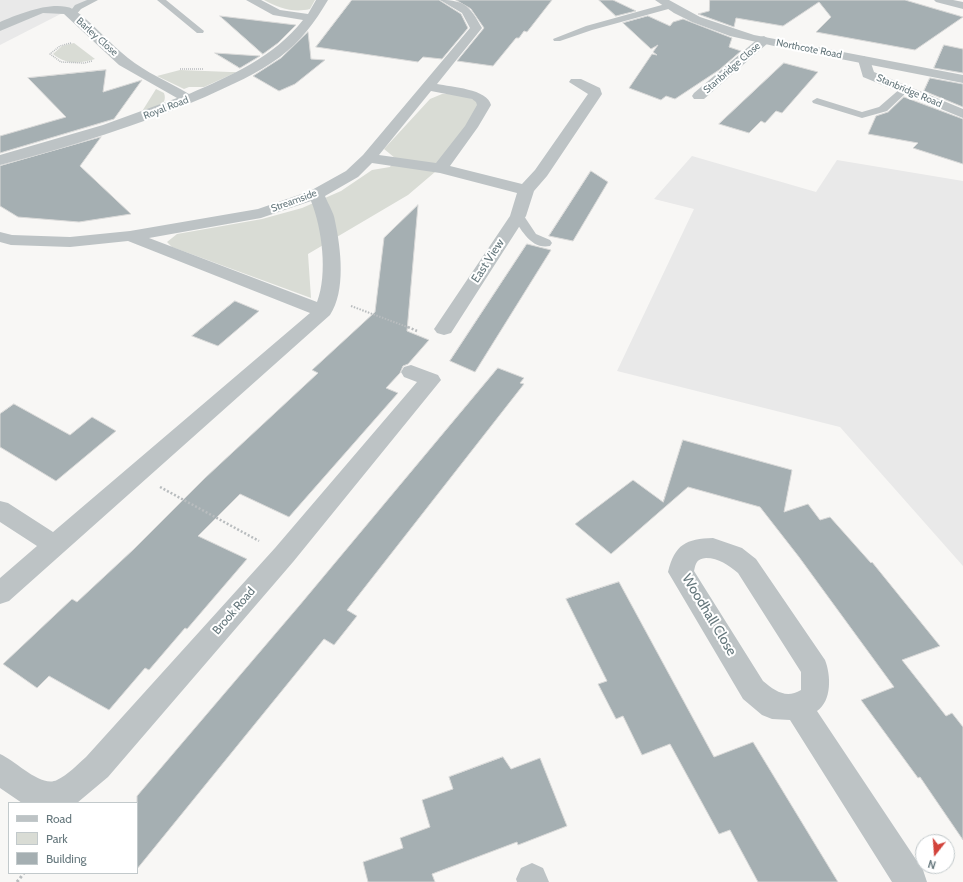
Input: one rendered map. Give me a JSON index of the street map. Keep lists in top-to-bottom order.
{
  "streets": {
    "street": [
      "Barley Close",
      "Northcote Road",
      "Stanbridge Close",
      "Stanbridge Road",
      "Royal Road",
      "Streamside",
      "East View",
      "Brook Road",
      "Woodhall Close"
    ]
  },
  "crossings": [
    ["Barley Close", "Royal Road"],
    ["Northcote Road", "Stanbridge Close"],
    ["Northcote Road", "Stanbridge Road"]
  ],
  "legend": ["Road", "Park", "Building"],
  "north": "bottom"
}
